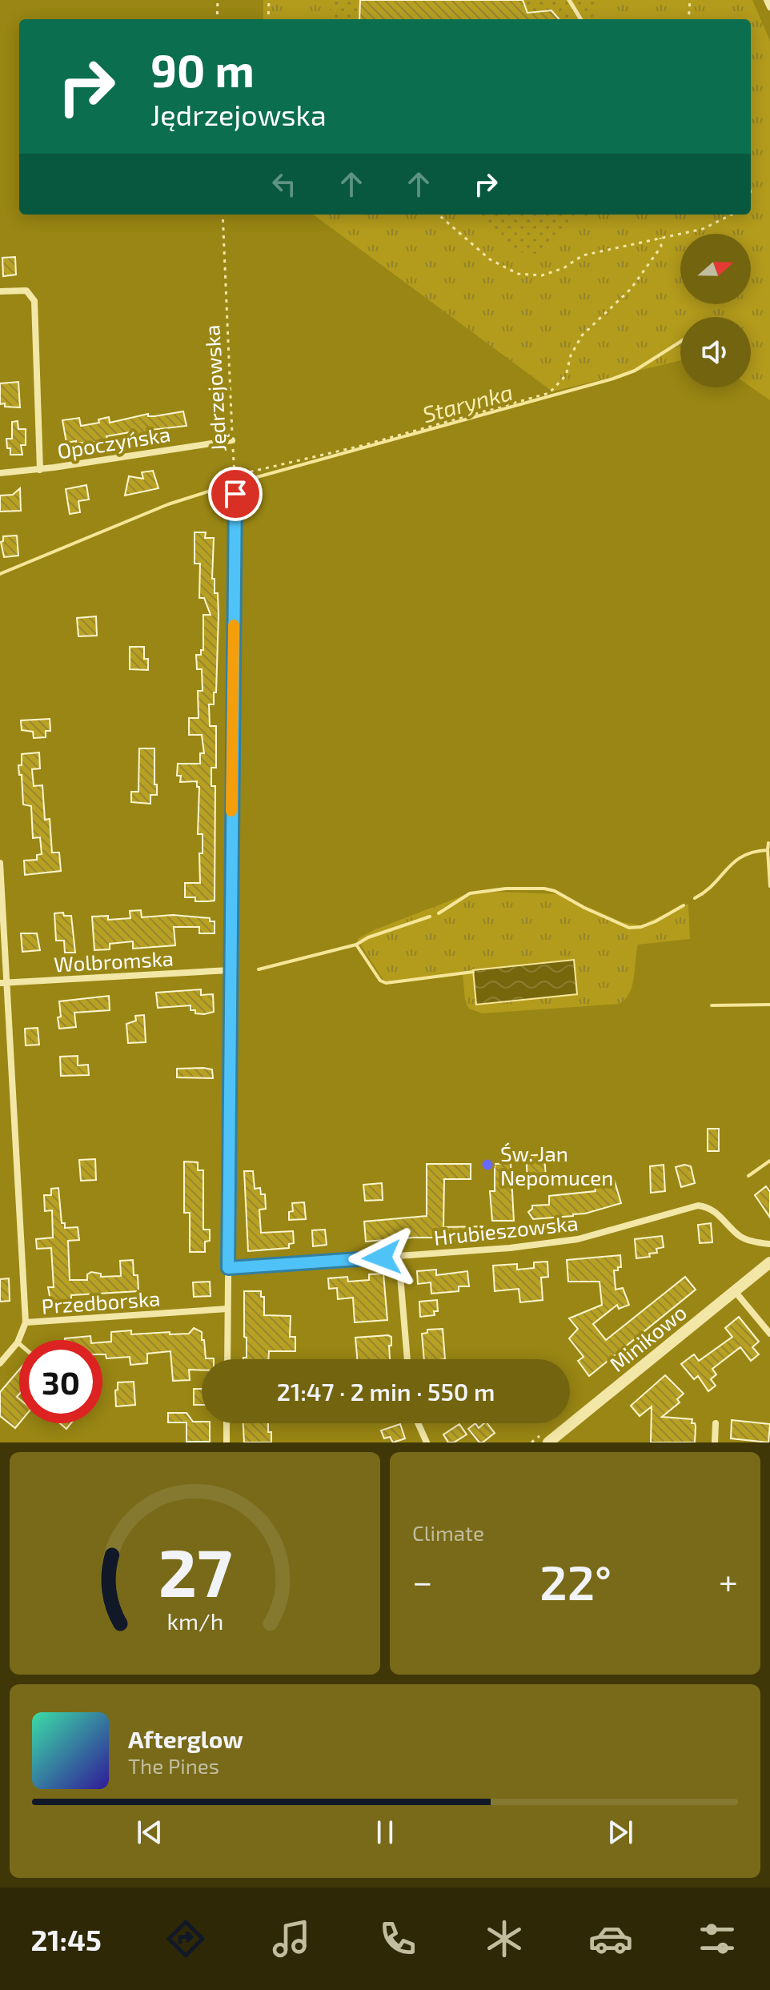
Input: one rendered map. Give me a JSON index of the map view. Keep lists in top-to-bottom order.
{
  "streets": {
    "street": [
      "Opoczyńska",
      "Wolbromska",
      "Hrubieszowska",
      "Przedborska",
      "Minikowo"
    ],
    "path": ["Jędrzejowska"]
  },
  "crossings": [
    ["Jędrzejowska", "Opoczyńska"]
  ],
  "water": ["Starynka"],
  "places": ["Św. Jan Nepomucen"],
  "north": "right",
  "page": {
    "turn": ["90 m", "Jędrzejowska"],
    "limit": "30",
    "trip": "21:47 · 2 min · 550 m",
    "tile": "Climate",
    "heat": ["−", "22°", "+"],
    "song": ["Afterglow", "The Pines"],
    "tabs": "21:45",
    "gauge": ["27", "km/h"]
  }
}
